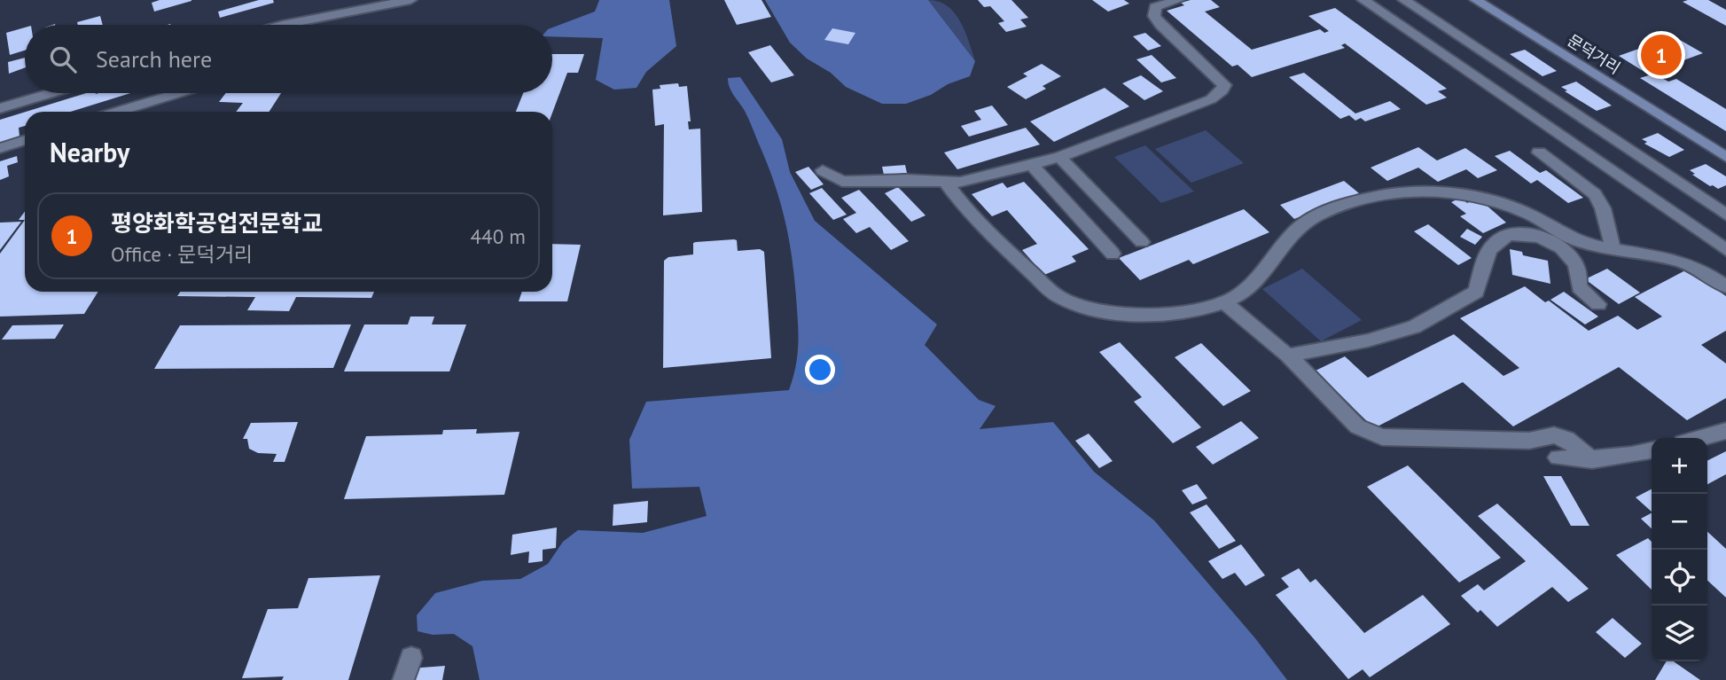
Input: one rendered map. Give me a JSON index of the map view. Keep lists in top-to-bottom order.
{
  "streets": {
    "main road": ["문덕거리"]
  },
  "page": {
    "search": "Search here",
    "pins": "1",
    "heading": "Nearby",
    "list": [
      {
        "mark": "1",
        "name": "평양화학공업전문학교",
        "note": "Office · 문덕거리",
        "value": "440 m"
      }
    ],
    "map_buttons": ["+", "−"]
  }
}
